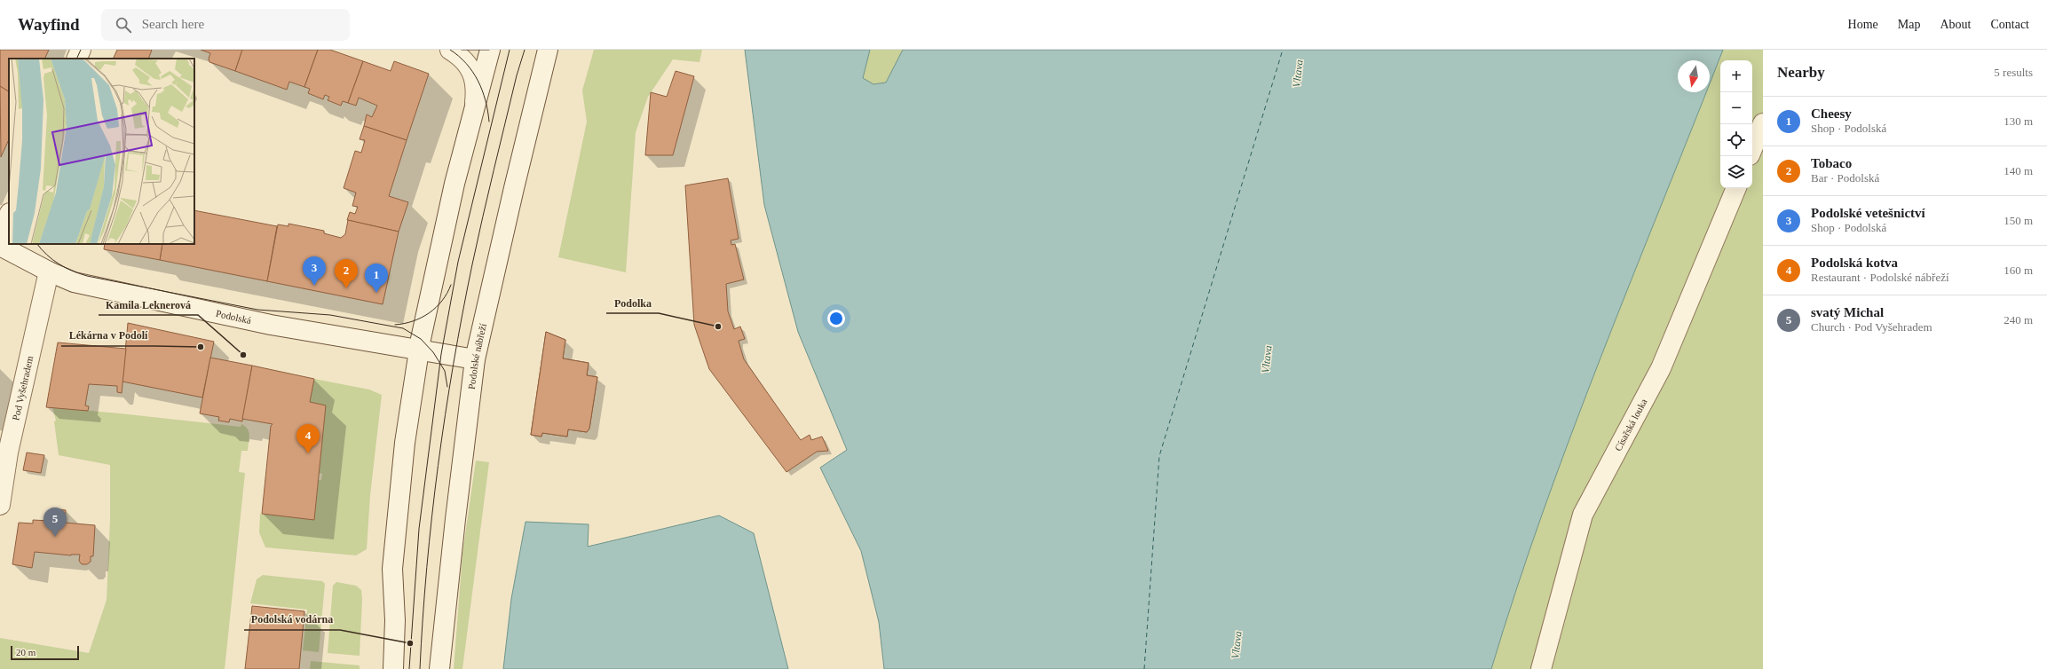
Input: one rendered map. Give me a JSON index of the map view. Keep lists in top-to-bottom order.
{
  "streets": {
    "street": [
      "Podolská",
      "Podolské nábřeží",
      "Pod Vyšehradem",
      "Císařská louka"
    ]
  },
  "crossings": [
    ["Podolská", "Podolské nábřeží"],
    ["Podolská", "Pod Vyšehradem"]
  ],
  "water": ["Vltava"],
  "places": [
    "Podolka",
    "Lékárna v Podolí",
    "Kamila Leknerová",
    "Podolská vodárna"
  ],
  "scale_bar": "20 m",
  "north": "bottom",
  "page": {
    "header": "Wayfind",
    "search": "Search here",
    "nav": [
      "Home",
      "Map",
      "About",
      "Contact"
    ],
    "heading": ["Nearby", "5 results"],
    "map_buttons": ["+", "−"],
    "list": [
      {
        "mark": "1",
        "name": "Cheesy",
        "note": "Shop · Podolská",
        "value": "130 m"
      },
      {
        "mark": "2",
        "name": "Tobaco",
        "note": "Bar · Podolská",
        "value": "140 m"
      },
      {
        "mark": "3",
        "name": "Podolské vetešnictví",
        "note": "Shop · Podolská",
        "value": "150 m"
      },
      {
        "mark": "4",
        "name": "Podolská kotva",
        "note": "Restaurant · Podolské nábřeží",
        "value": "160 m"
      },
      {
        "mark": "5",
        "name": "svatý Michal",
        "note": "Church · Pod Vyšehradem",
        "value": "240 m"
      }
    ],
    "pins": [
      "3",
      "2",
      "1",
      "4",
      "5"
    ],
    "scale": "20 m"
  }
}
